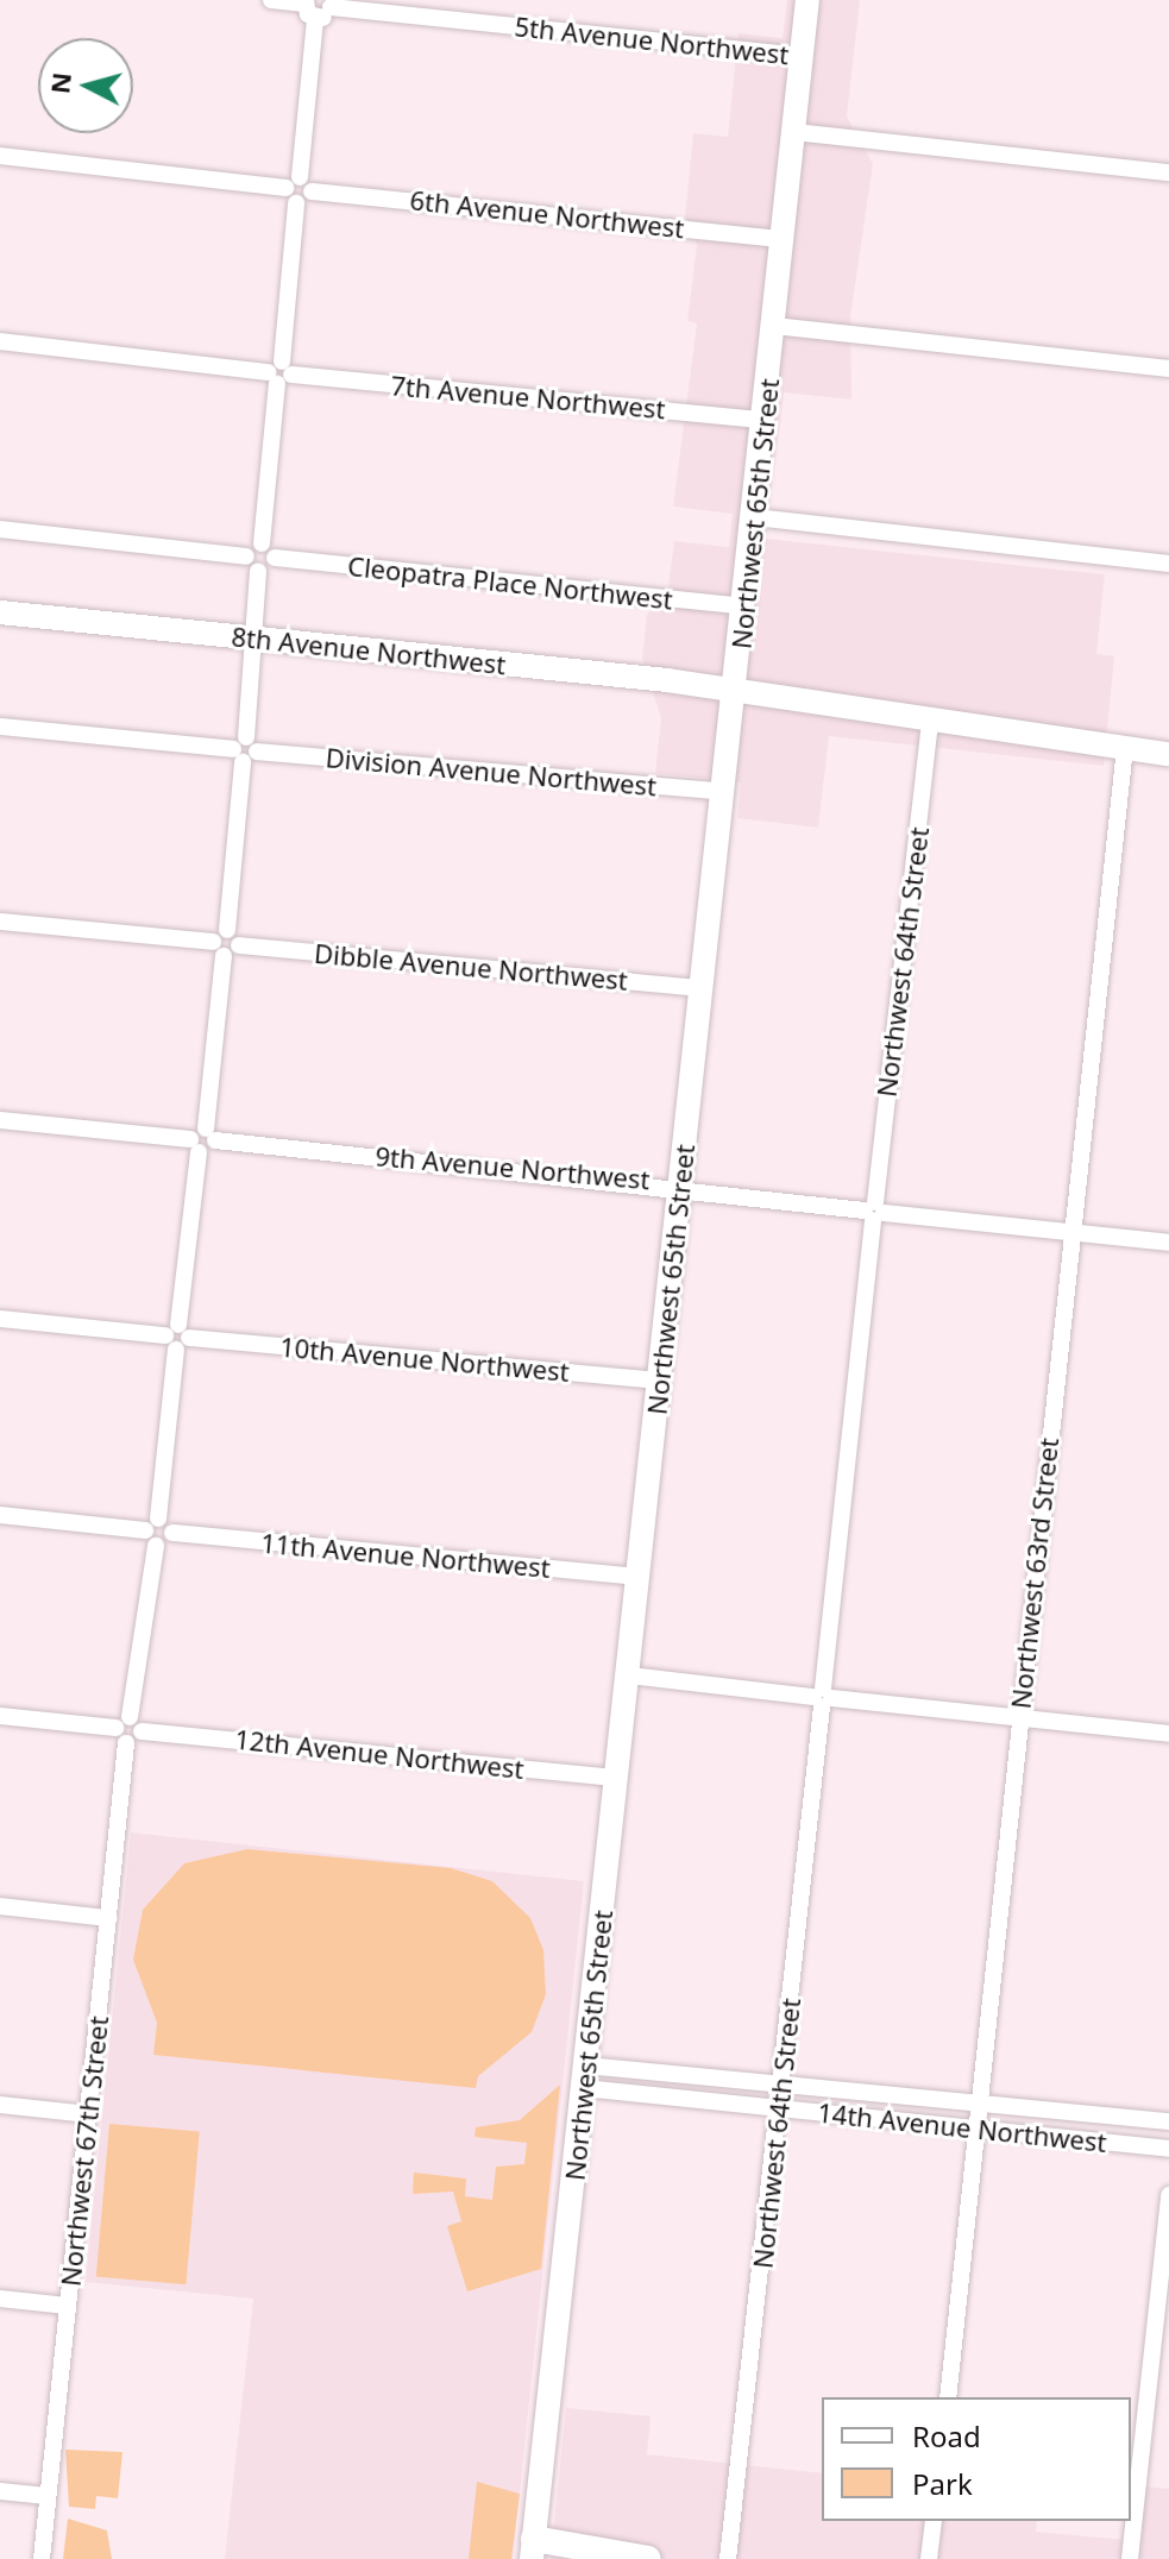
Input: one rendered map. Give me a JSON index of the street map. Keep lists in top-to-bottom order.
{
  "streets": {
    "street": [
      "5th Avenue Northwest",
      "6th Avenue Northwest",
      "7th Avenue Northwest",
      "Northwest 65th Street",
      "Cleopatra Place Northwest",
      "8th Avenue Northwest",
      "Division Avenue Northwest",
      "Northwest 64th Street",
      "Dibble Avenue Northwest",
      "9th Avenue Northwest",
      "10th Avenue Northwest",
      "11th Avenue Northwest",
      "Northwest 63rd Street",
      "12th Avenue Northwest",
      "14th Avenue Northwest",
      "Northwest 67th Street"
    ]
  },
  "crossings": [
    ["5th Avenue Northwest", "Northwest 65th Street"],
    ["6th Avenue Northwest", "Northwest 65th Street"],
    ["7th Avenue Northwest", "Northwest 65th Street"],
    ["Northwest 65th Street", "Cleopatra Place Northwest"],
    ["Northwest 65th Street", "8th Avenue Northwest"],
    ["Northwest 65th Street", "Division Avenue Northwest"],
    ["Northwest 65th Street", "Dibble Avenue Northwest"],
    ["Northwest 65th Street", "9th Avenue Northwest"],
    ["Northwest 65th Street", "10th Avenue Northwest"],
    ["Northwest 65th Street", "11th Avenue Northwest"],
    ["Northwest 65th Street", "12th Avenue Northwest"],
    ["Northwest 65th Street", "14th Avenue Northwest"],
    ["8th Avenue Northwest", "Northwest 64th Street"],
    ["8th Avenue Northwest", "Northwest 63rd Street"],
    ["Northwest 64th Street", "9th Avenue Northwest"],
    ["Northwest 64th Street", "14th Avenue Northwest"],
    ["9th Avenue Northwest", "Northwest 63rd Street"],
    ["Northwest 63rd Street", "14th Avenue Northwest"]
  ],
  "legend": ["Road", "Park"],
  "north": "left"
}
